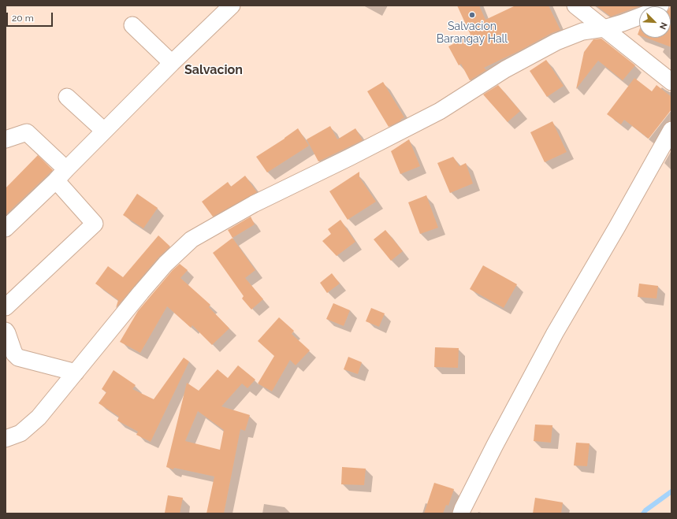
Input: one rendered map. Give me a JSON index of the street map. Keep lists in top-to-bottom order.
{
  "districts": ["Salvacion"],
  "places": ["Salvacion Barangay Hall"],
  "scale_bar": "20 m",
  "north": "bottom right"
}
